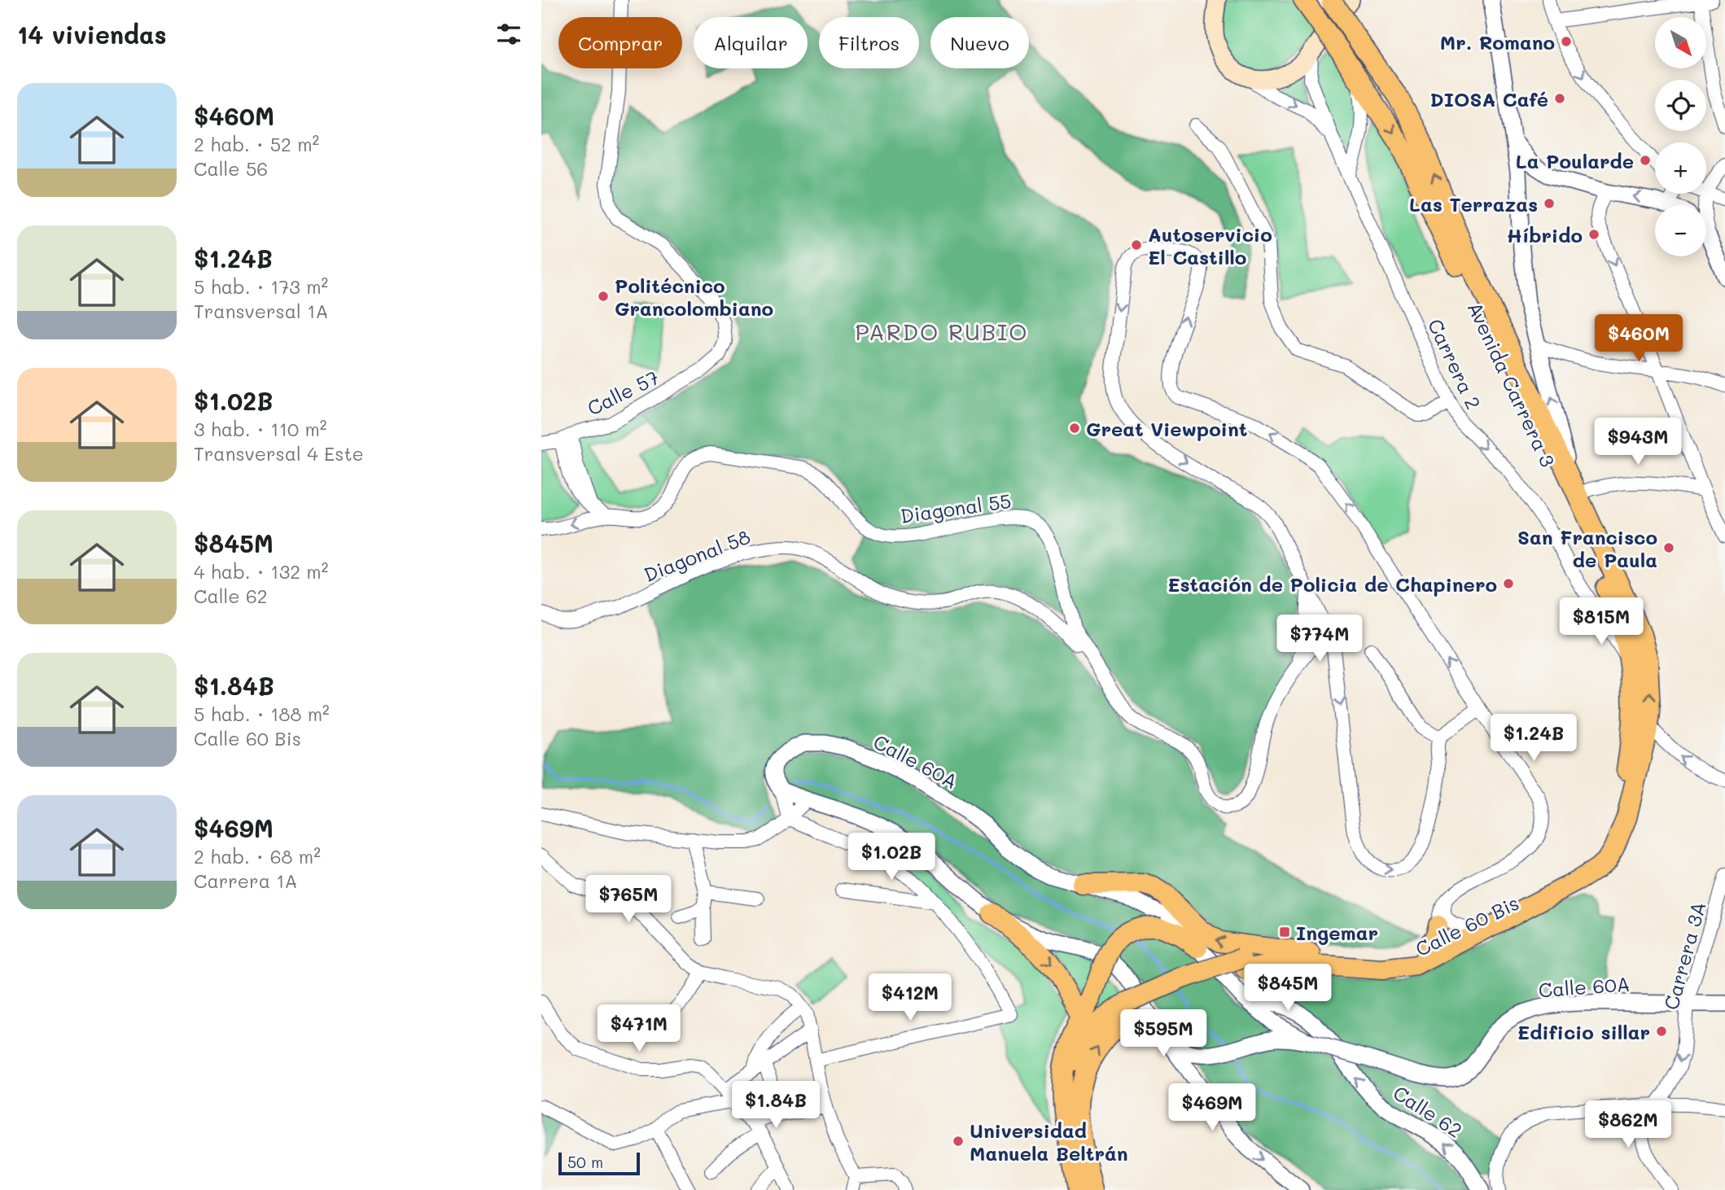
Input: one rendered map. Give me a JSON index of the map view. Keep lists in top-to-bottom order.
{
  "streets": {
    "main road": ["Avenida Carrera 3", "Calle 60 Bis"],
    "street": [
      "Carrera 2",
      "Calle 57",
      "Diagonal 55",
      "Diagonal 58",
      "Calle 60A",
      "Carrera 3A",
      "Calle 62"
    ]
  },
  "crossings": [
    ["Carrera 2", "Avenida Carrera 3"],
    ["Avenida Carrera 3", "Calle 60 Bis"],
    ["Diagonal 55", "Diagonal 58"],
    ["Calle 60A", "Carrera 3A"],
    ["Calle 60A", "Calle 62"]
  ],
  "districts": ["PARDO RUBIO"],
  "places": {
    "other": [
      "Mr. Romano",
      "DIOSA Café",
      "La Poularde",
      "Las Terrazas",
      "Híbrido",
      "Autoservicio El Castillo",
      "Politécnico Grancolombiano",
      "Great Viewpoint",
      "San Francisco de Paula",
      "Estación de Policia de Chapinero",
      "Edificio sillar",
      "Universidad Manuela Beltrán"
    ],
    "transit": ["Ingemar"]
  },
  "scale_bar": "50 m",
  "north": "bottom right",
  "page": {
    "heading": "14 viviendas",
    "map_buttons": ["+", "−"],
    "chip": [
      "Comprar",
      "Alquilar",
      "Filtros",
      "Nuevo"
    ],
    "list": [
      {
        "name": "$460M",
        "note": "2 hab. · 52 m² · Calle 56"
      },
      {
        "name": "$1.24B",
        "note": "5 hab. · 173 m² · Transversal 1A"
      },
      {
        "name": "$1.02B",
        "note": "3 hab. · 110 m² · Transversal 4 Este"
      },
      {
        "name": "$845M",
        "note": "4 hab. · 132 m² · Calle 62"
      },
      {
        "name": "$1.84B",
        "note": "5 hab. · 188 m² · Calle 60 Bis"
      },
      {
        "name": "$469M",
        "note": "2 hab. · 68 m² · Carrera 1A"
      }
    ],
    "price": [
      "$460M",
      "$943M",
      "$815M",
      "$774M",
      "$1.24B",
      "$1.02B",
      "$765M",
      "$845M",
      "$412M",
      "$471M",
      "$595M",
      "$1.84B",
      "$469M",
      "$862M"
    ],
    "scale": "50 m"
  }
}
